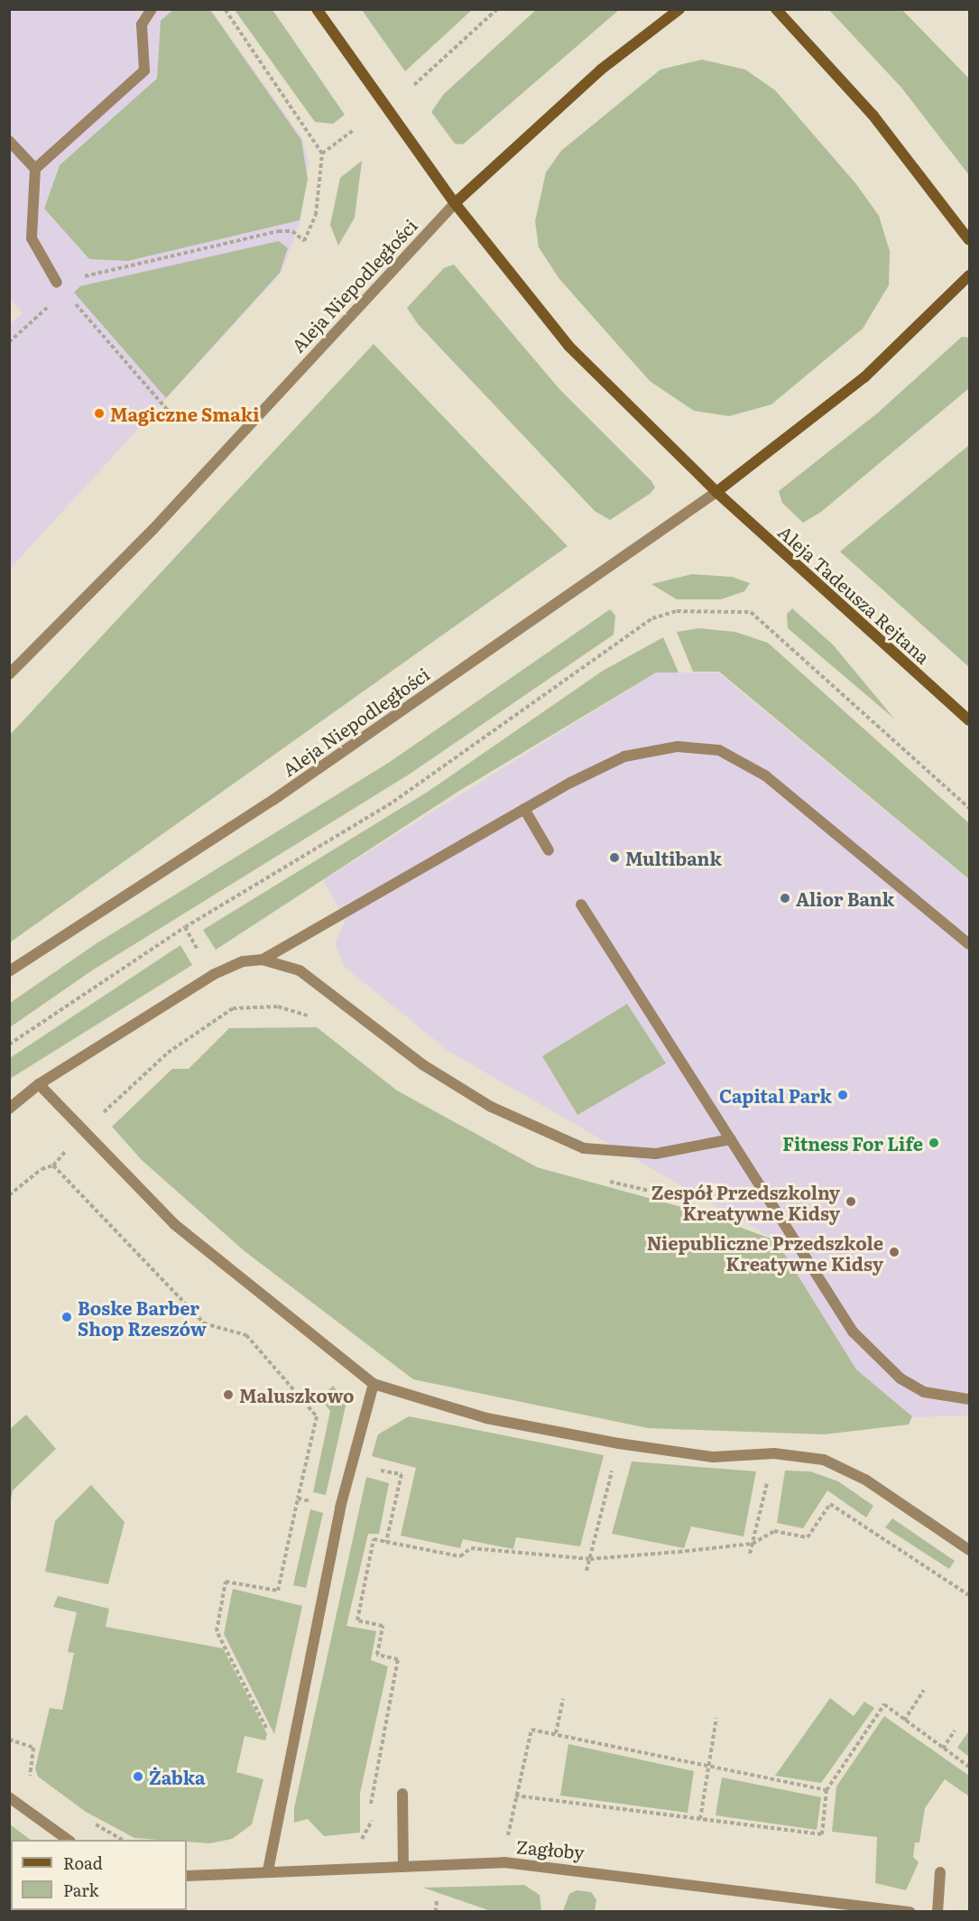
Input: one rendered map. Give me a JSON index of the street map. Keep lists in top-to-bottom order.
{
  "streets": {
    "main road": ["Aleja Tadeusza Rejtana"],
    "street": ["Aleja Niepodległości", "Zagłoby"]
  },
  "crossings": [
    ["Aleja Niepodległości", "Aleja Tadeusza Rejtana"]
  ],
  "places": [
    "Magiczne Smaki",
    "Multibank",
    "Alior Bank",
    "Capital Park",
    "Fitness For Life",
    "Zespół Przedszkolny Kreatywne Kidsy",
    "Niepubliczne Przedszkole Kreatywne Kidsy",
    "Boske Barber Shop Rzeszów",
    "Maluszkowo",
    "Żabka"
  ],
  "legend": ["Road", "Park"]
}
